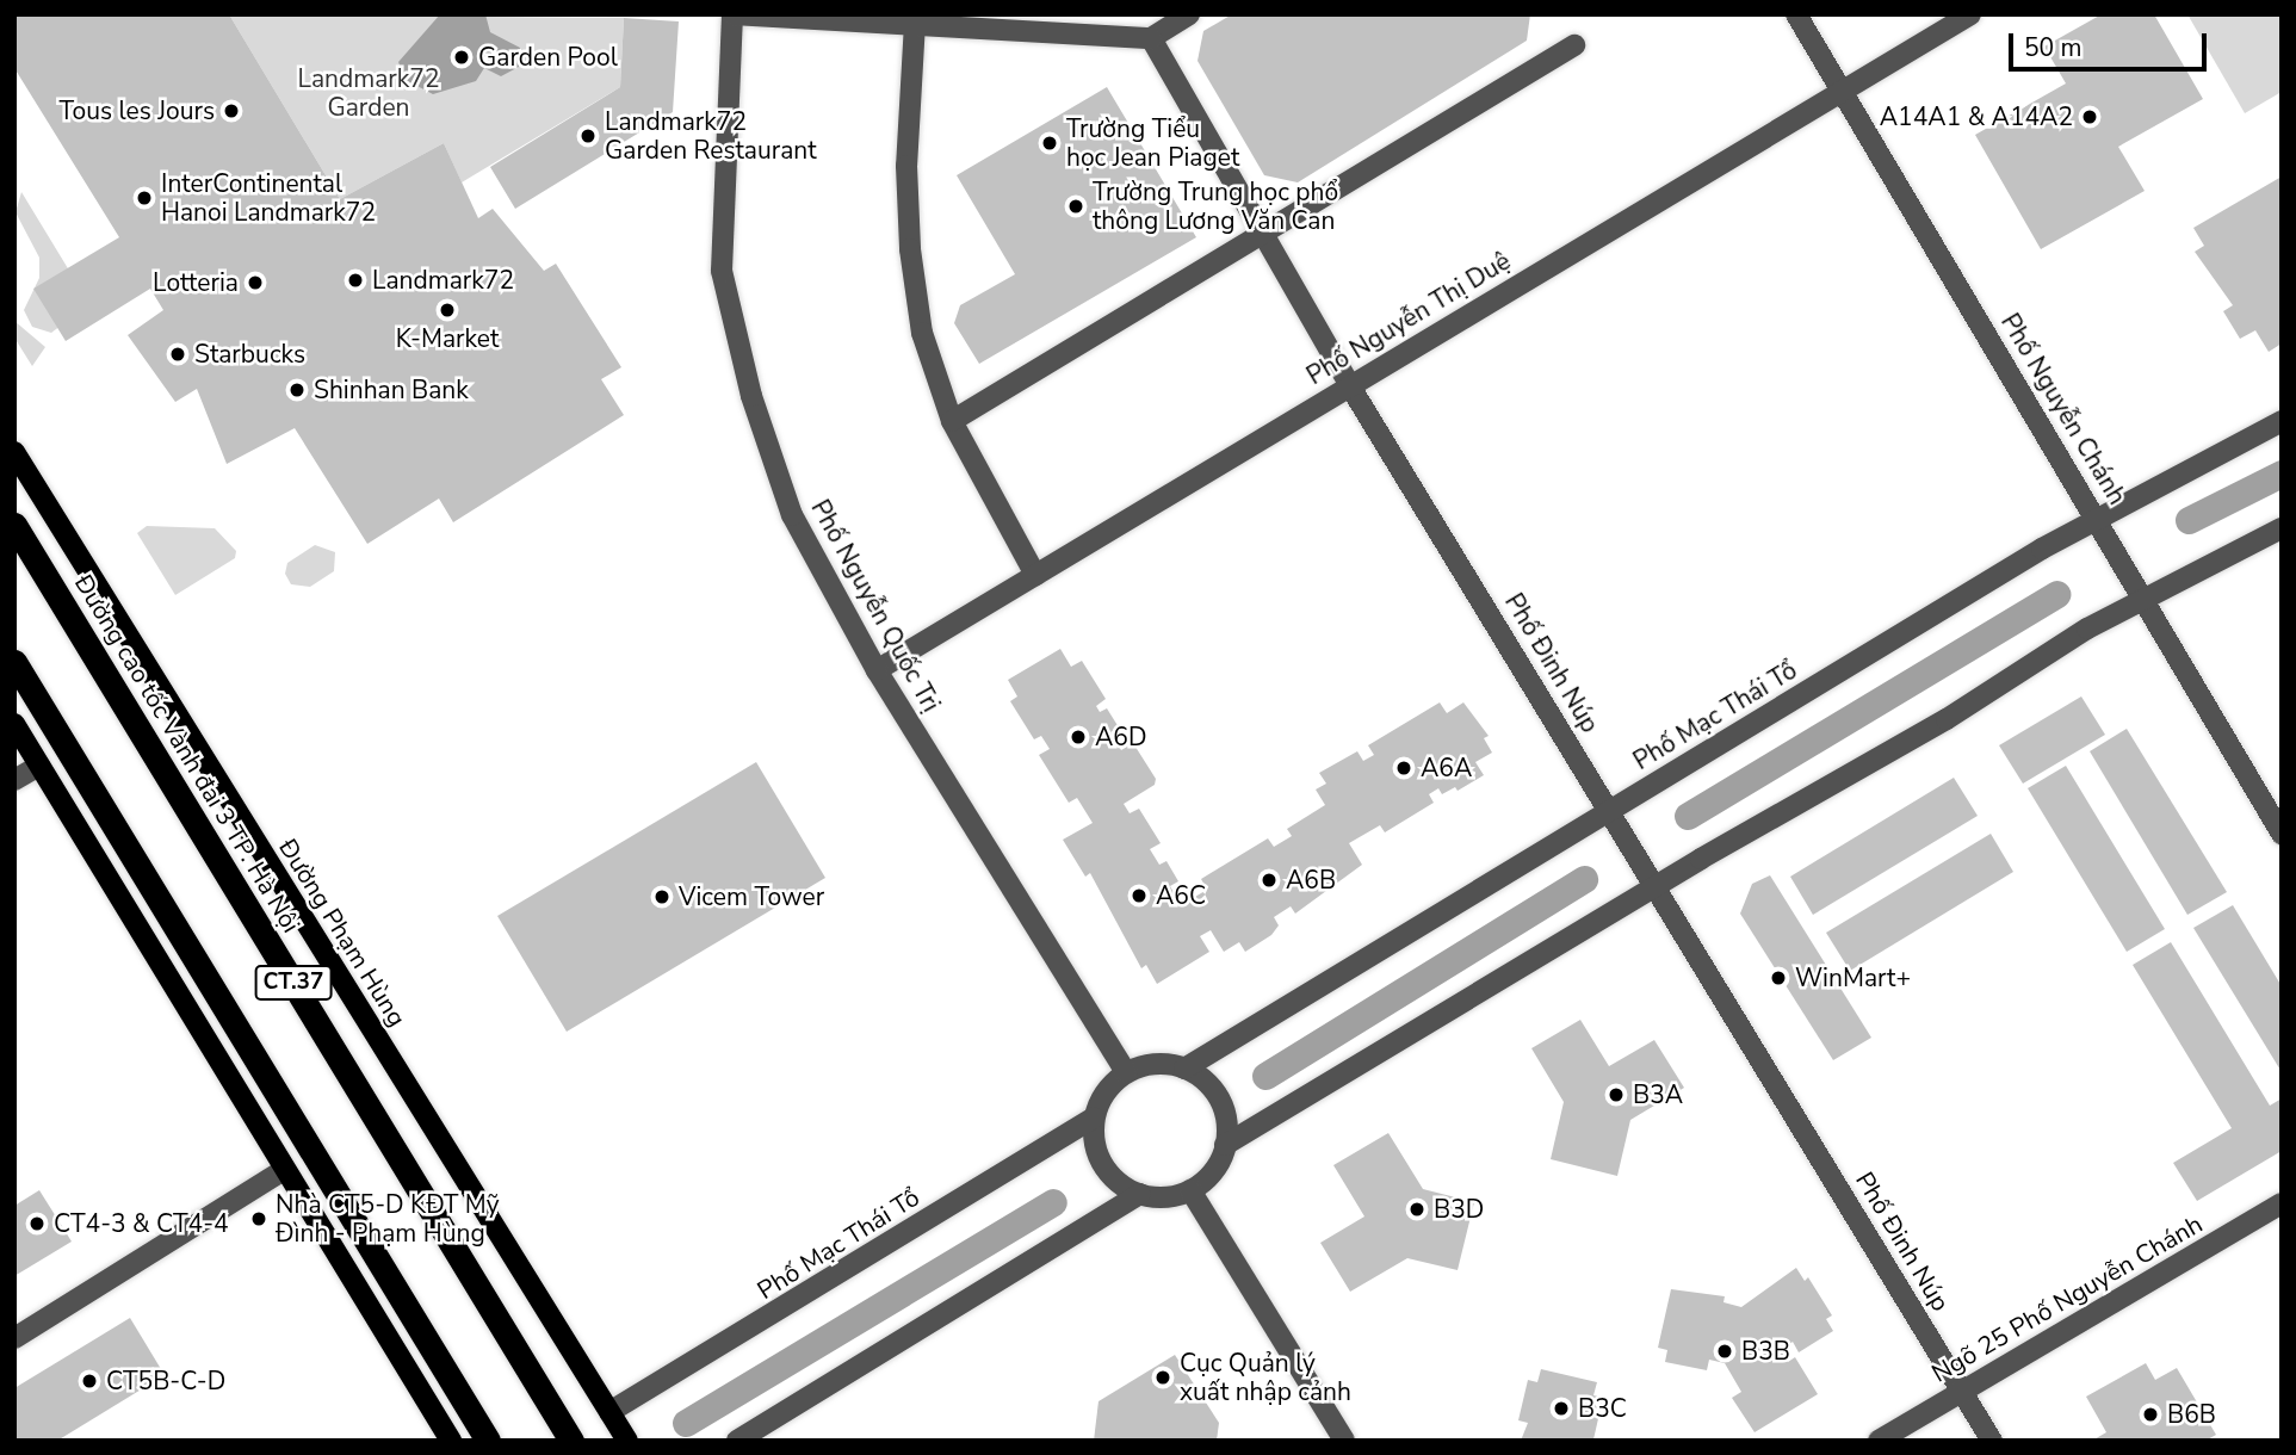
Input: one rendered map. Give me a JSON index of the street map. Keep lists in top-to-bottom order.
{
  "streets": {
    "highway": ["Đường cao tốc Vành đai 3 TP. Hà Nội", "CT.37"],
    "main road": ["Đường Phạm Hùng"],
    "street": [
      "Phố Nguyễn Thị Duệ",
      "Phố Nguyễn Chánh",
      "Phố Nguyễn Quốc Trị",
      "Phố Đinh Núp",
      "Phố Mạc Thái Tổ",
      "Ngõ 25 Phố Nguyễn Chánh"
    ]
  },
  "crossings": [
    ["Phố Nguyễn Thị Duệ", "Phố Nguyễn Chánh"],
    ["Phố Nguyễn Thị Duệ", "Phố Nguyễn Quốc Trị"],
    ["Phố Nguyễn Thị Duệ", "Phố Đinh Núp"],
    ["Phố Nguyễn Chánh", "Phố Mạc Thái Tổ"],
    ["Phố Nguyễn Quốc Trị", "Phố Mạc Thái Tổ"],
    ["Phố Đinh Núp", "Phố Mạc Thái Tổ"],
    ["Phố Đinh Núp", "Ngõ 25 Phố Nguyễn Chánh"],
    ["Phố Mạc Thái Tổ", "Đường Phạm Hùng"]
  ],
  "parks": ["Landmark72 Garden"],
  "places": [
    "Garden Pool",
    "Tous les Jours",
    "A14A1 & A14A2",
    "Landmark72 Garden Restaurant",
    "Trường Tiểu học Jean Piaget",
    "InterContinental Hanoi Landmark72",
    "Trường Trung học phổ thông Lương Văn Can",
    "Landmark72",
    "Lotteria",
    "K-Market",
    "Starbucks",
    "Shinhan Bank",
    "A6D",
    "A6A",
    "A6B",
    "A6C",
    "Vicem Tower",
    "WinMart+",
    "B3A",
    "B3D",
    "Nhà CT5-D KĐT Mỹ Đình - Phạm Hùng",
    "CT4-3 & CT4-4",
    "B3B",
    "Cục Quản lý xuất nhập cảnh",
    "CT5B-C-D",
    "B3C",
    "B6B"
  ],
  "scale_bar": "50 m"
}
